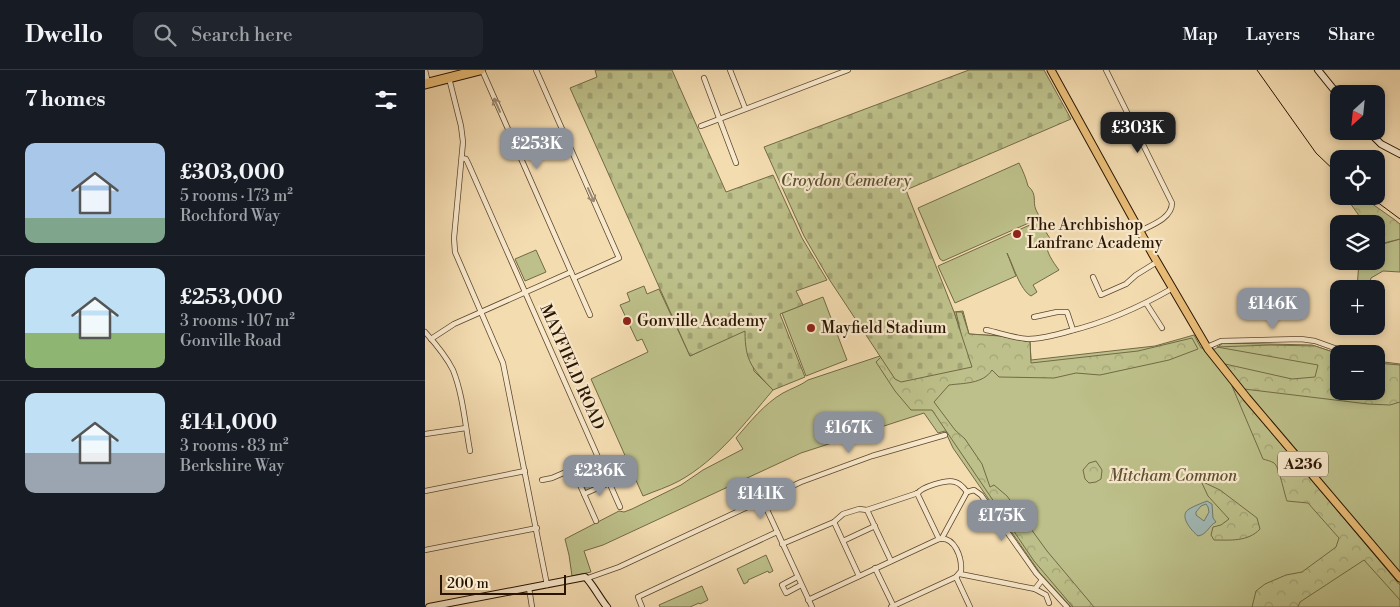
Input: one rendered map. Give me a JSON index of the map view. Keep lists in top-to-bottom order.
{
  "streets": {
    "main road": ["A236"],
    "street": ["MAYFIELD ROAD"]
  },
  "parks": ["Croydon Cemetery", "Mitcham Common"],
  "places": ["The Archbishop Lanfranc Academy", "Gonville Academy", "Mayfield Stadium"],
  "scale_bar": "200 m",
  "north": "bottom left",
  "page": {
    "header": "Dwello",
    "search": "Search here",
    "nav": ["Map", "Layers", "Share"],
    "heading": "7 homes",
    "map_buttons": ["+", "−"],
    "price": [
      "£303K",
      "£253K",
      "£146K",
      "£167K",
      "£236K",
      "£141K",
      "£175K"
    ],
    "list": [
      {
        "name": "£303,000",
        "note": "5 rooms · 173 m² · Rochford Way"
      },
      {
        "name": "£253,000",
        "note": "3 rooms · 107 m² · Gonville Road"
      },
      {
        "name": "£141,000",
        "note": "3 rooms · 83 m² · Berkshire Way"
      }
    ],
    "scale": "200 m"
  }
}
